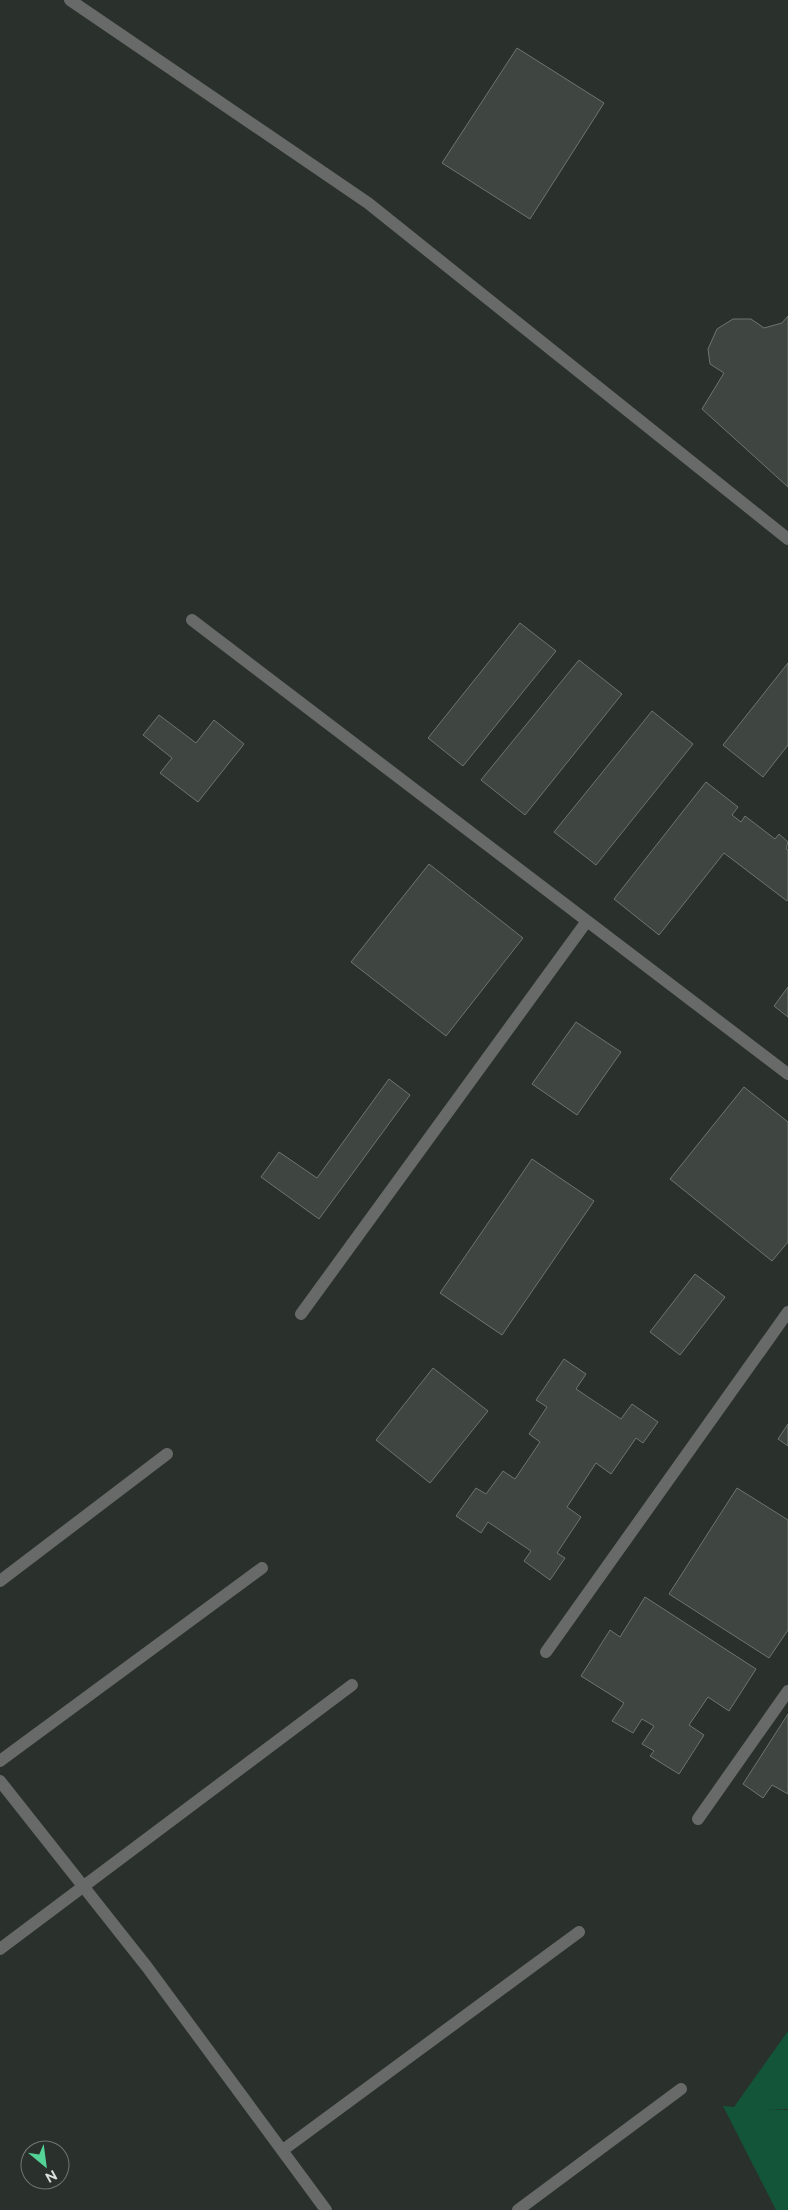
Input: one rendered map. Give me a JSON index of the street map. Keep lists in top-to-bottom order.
{
  "north": "bottom right"
}
